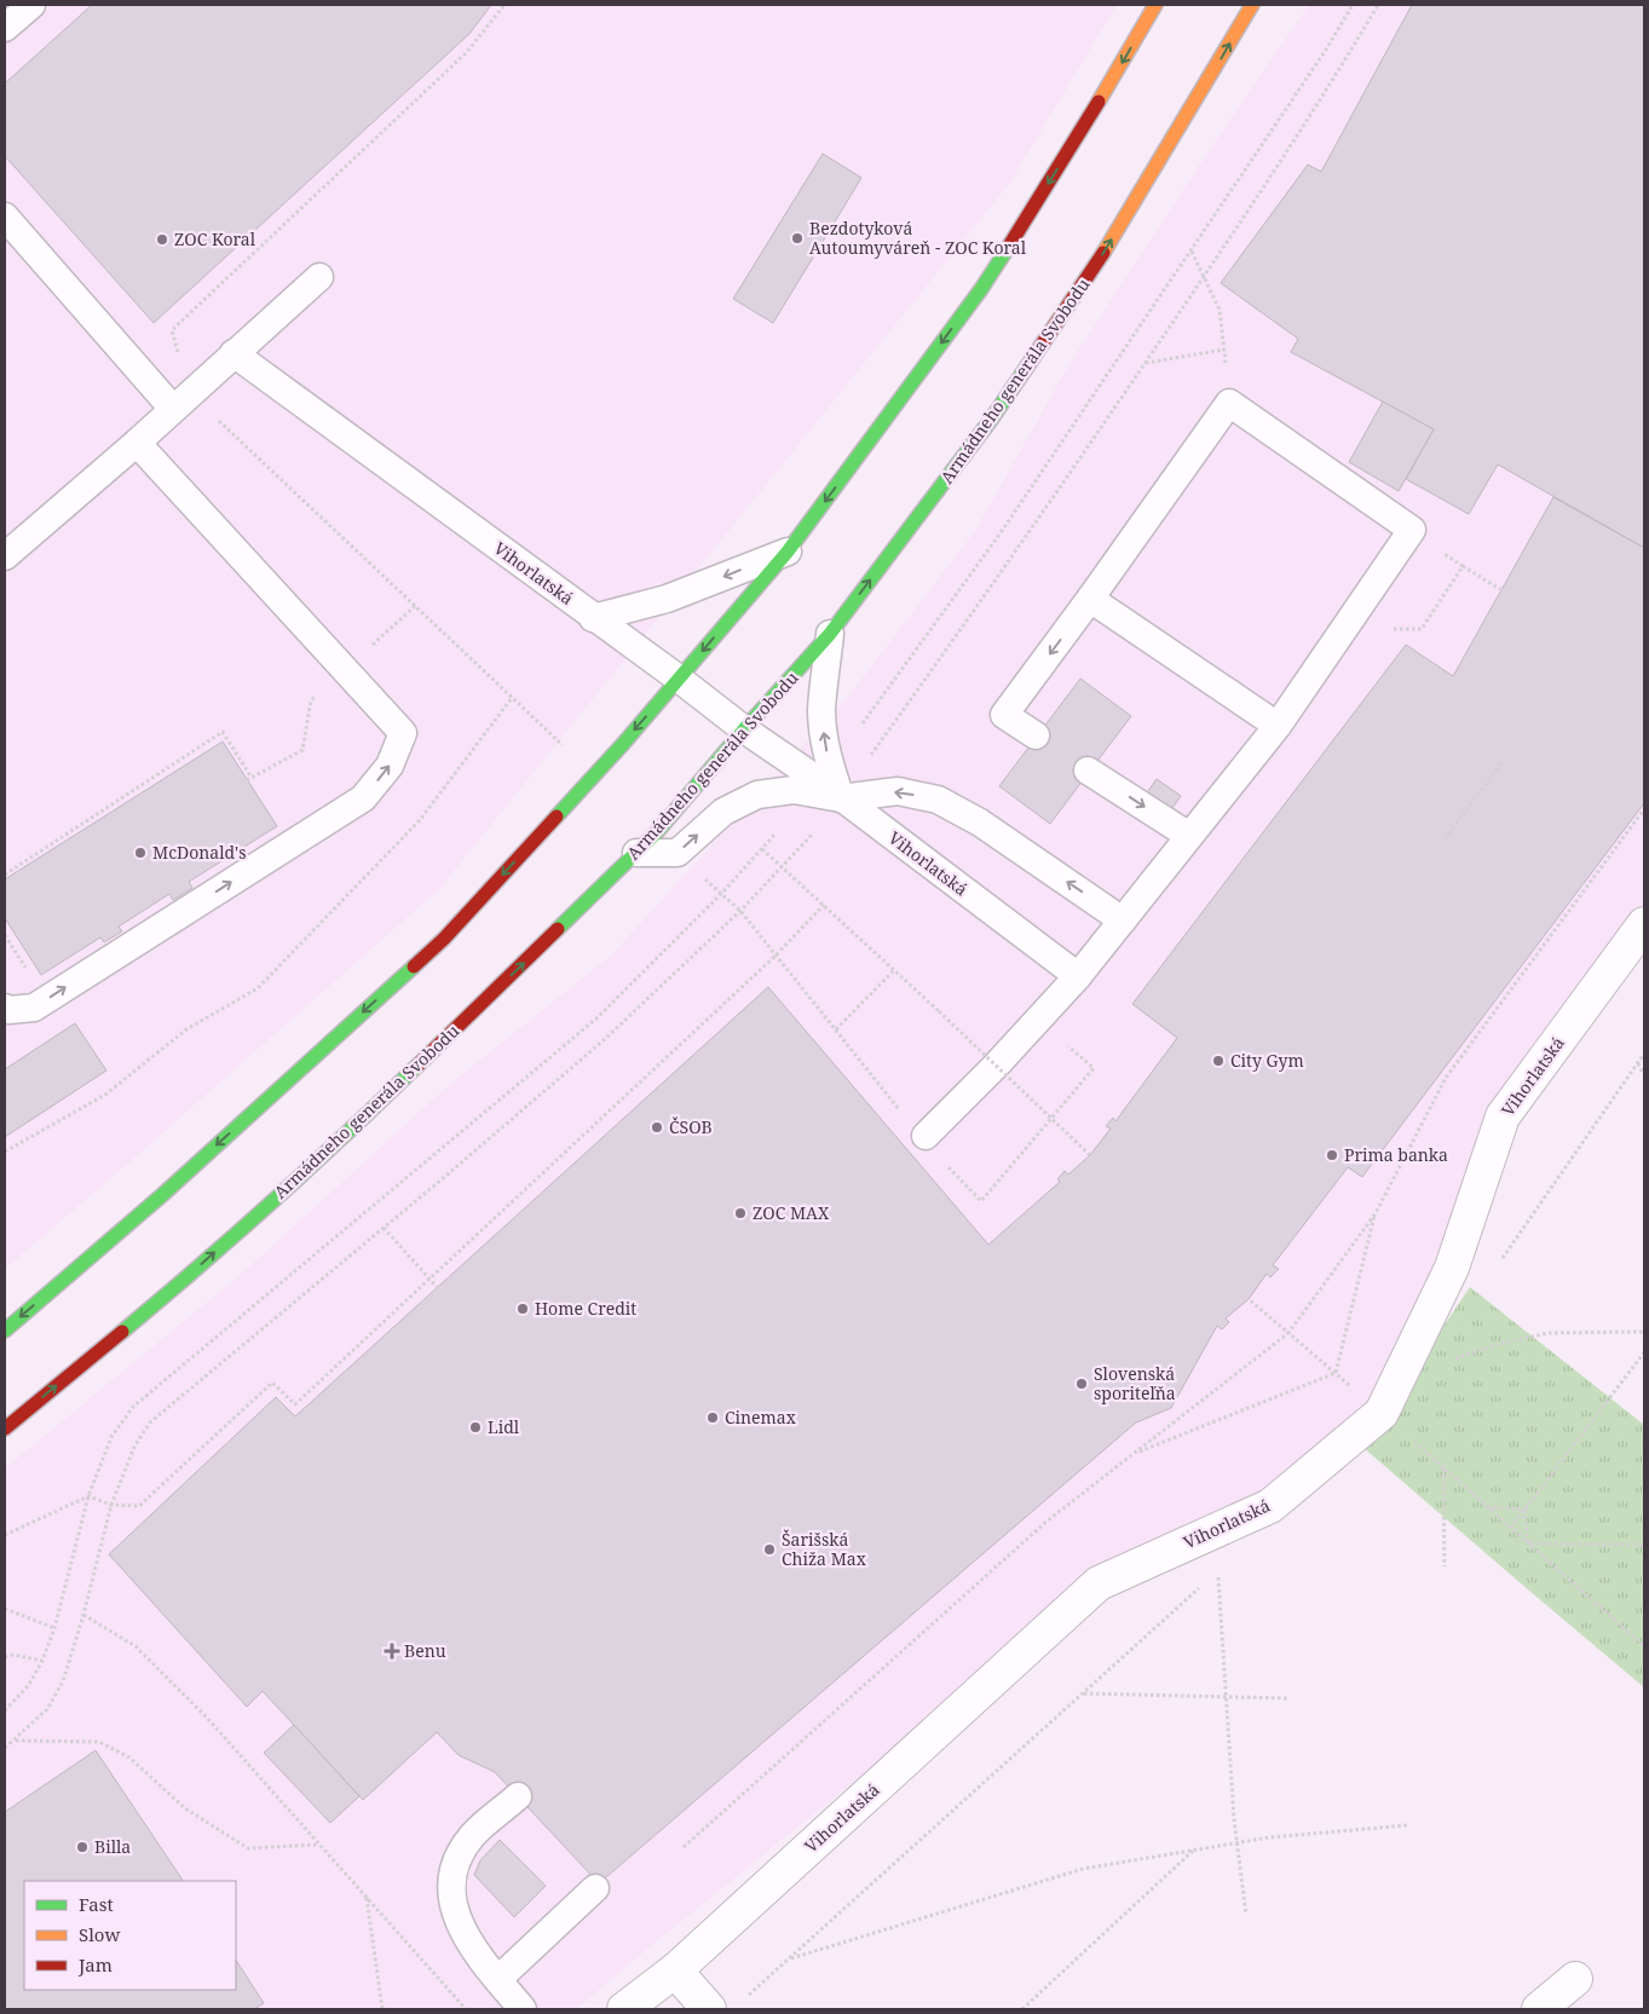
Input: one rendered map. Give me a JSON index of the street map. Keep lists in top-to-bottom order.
{
  "streets": {
    "main road": ["Armádneho generála Svobodu"],
    "street": ["Vihorlatská"]
  },
  "crossings": [
    ["Armádneho generála Svobodu", "Vihorlatská"]
  ],
  "places": {
    "other": [
      "Bezdotyková Autoumyváreň - ZOC Koral",
      "ZOC Koral",
      "McDonald's",
      "City Gym",
      "ČSOB",
      "Prima banka",
      "ZOC MAX",
      "Home Credit",
      "Slovenská sporiteľňa",
      "Cinemax",
      "Lidl",
      "Šarišská Chiža Max",
      "Billa"
    ],
    "health": ["Benu"]
  },
  "legend": ["Fast", "Slow", "Jam"]
}
